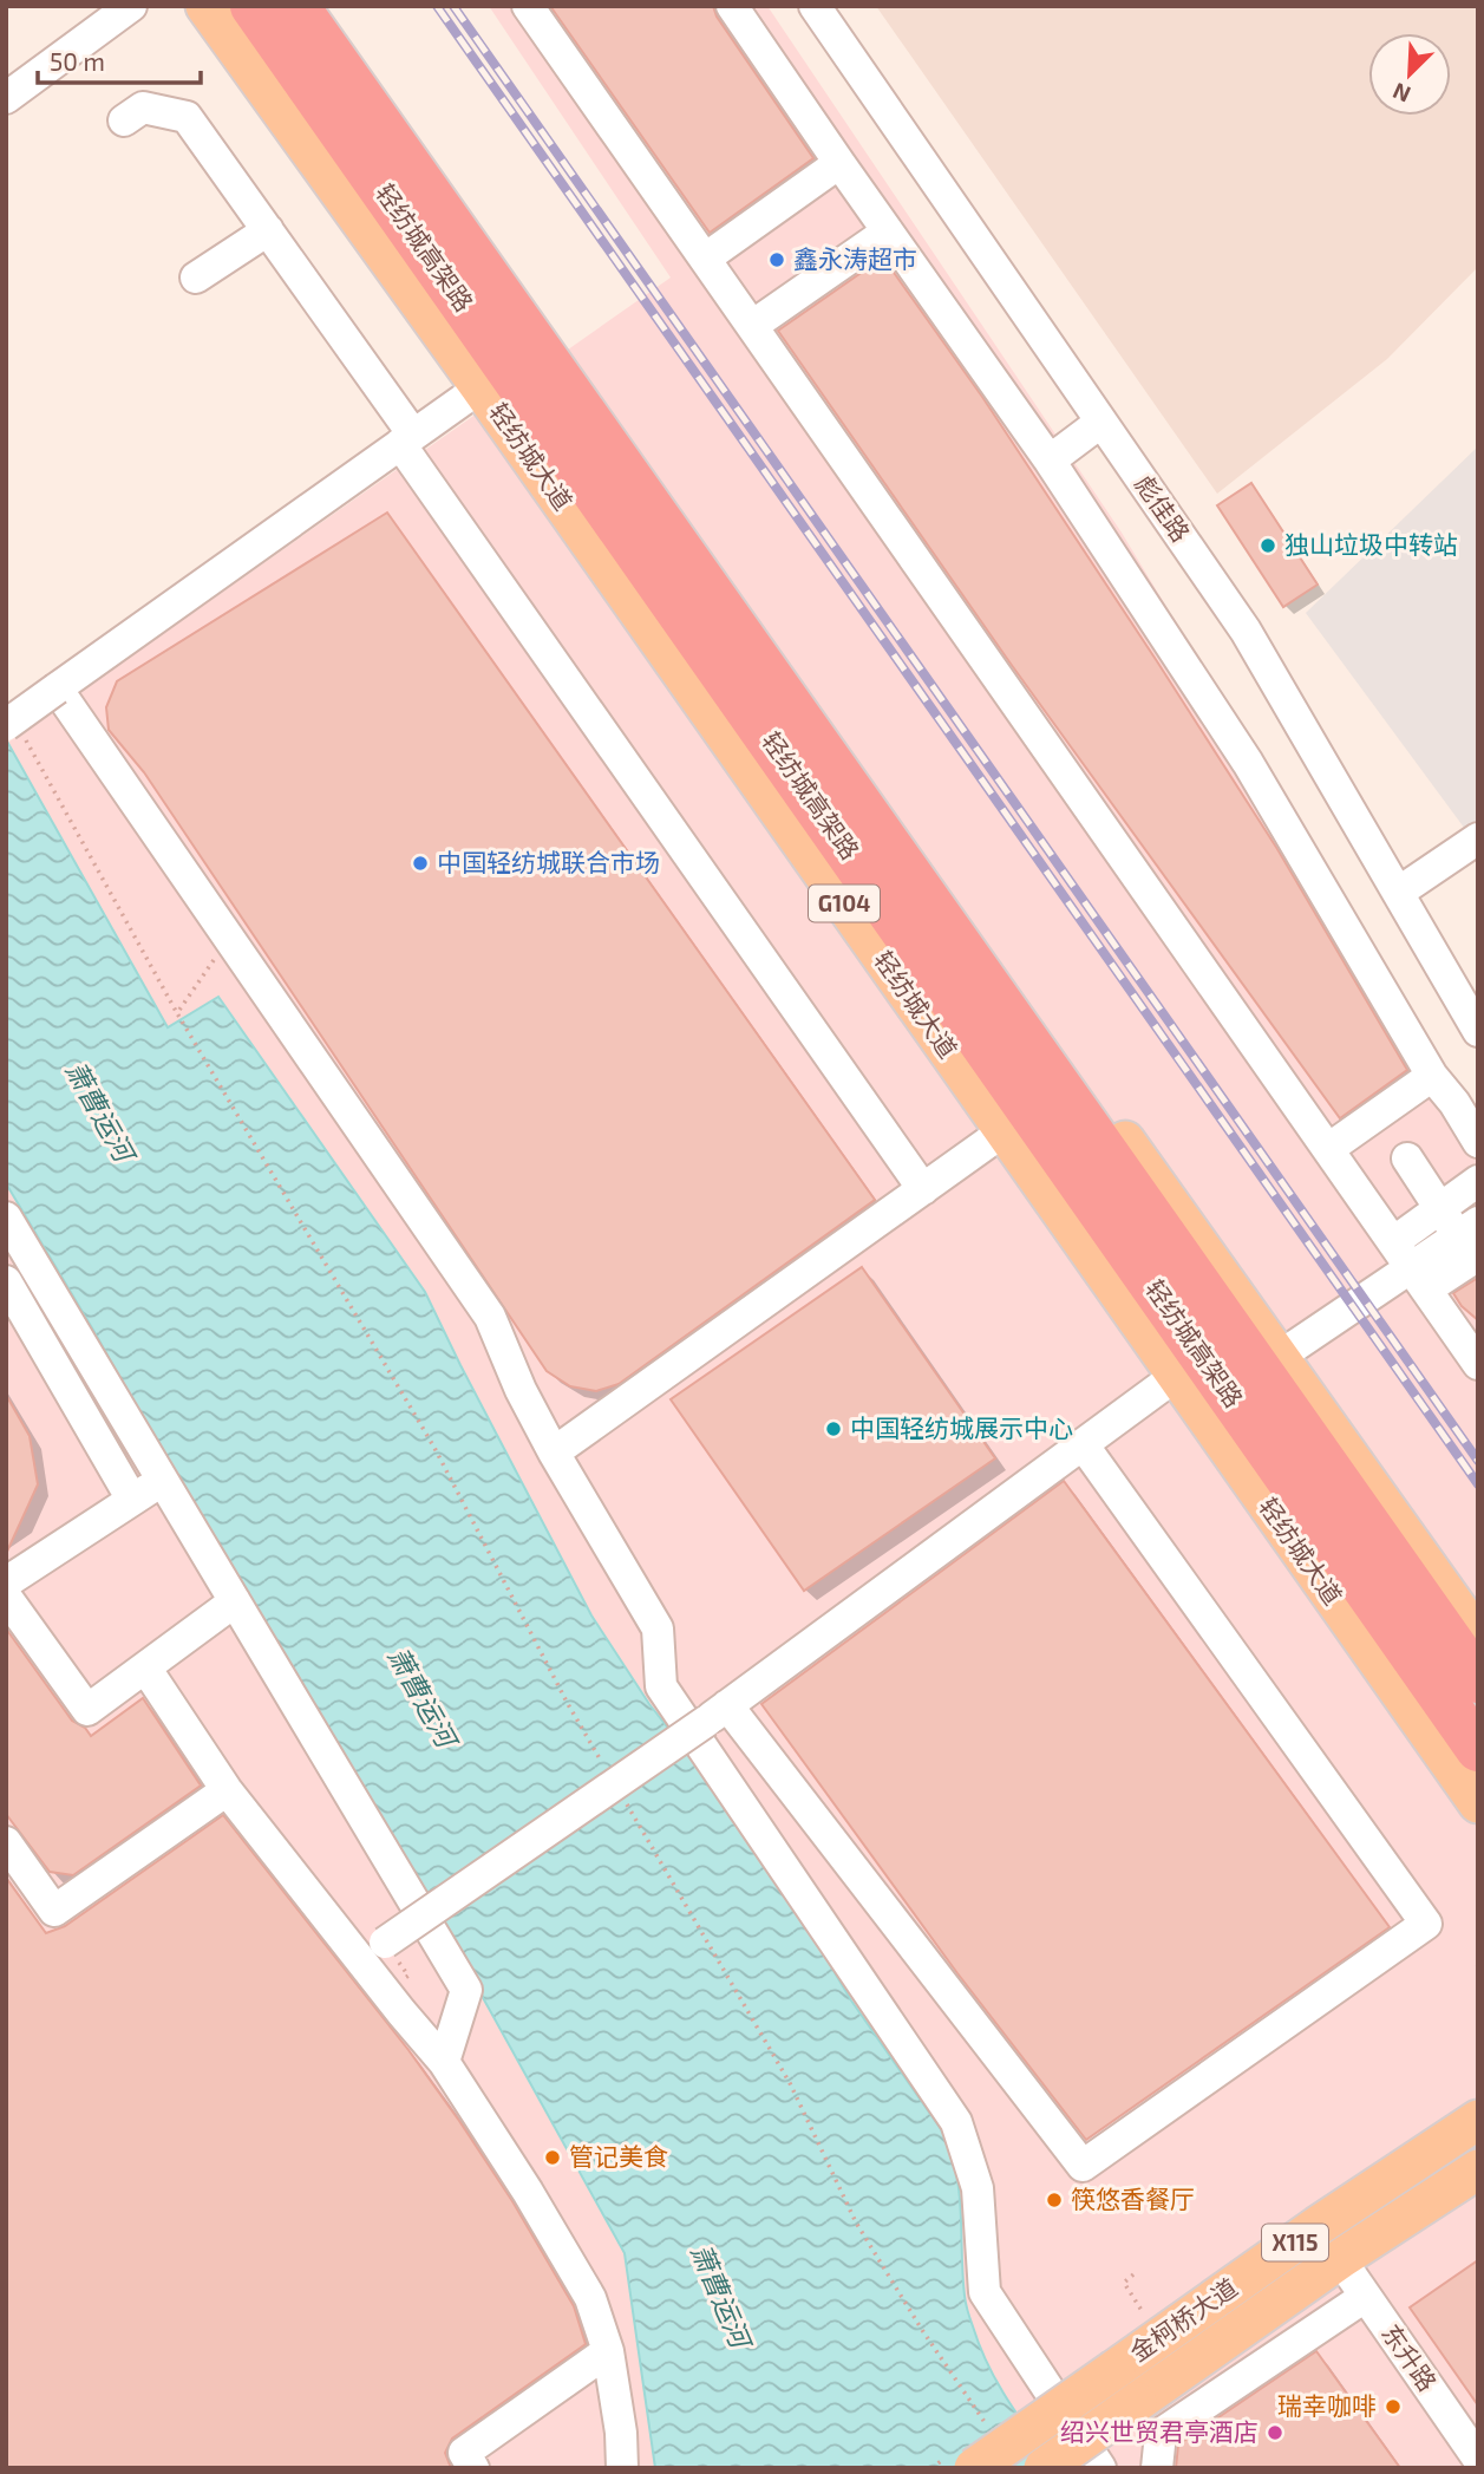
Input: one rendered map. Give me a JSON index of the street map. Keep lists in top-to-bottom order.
{
  "streets": {
    "highway": ["轻纺城高架路"],
    "main road": [
      "轻纺城大道",
      "G104",
      "X115",
      "金柯桥大道"
    ],
    "street": ["彪佳路", "东升路"]
  },
  "crossings": [
    ["金柯桥大道", "东升路"]
  ],
  "water": ["萧曹运河"],
  "places": [
    "鑫永涛超市",
    "独山垃圾中转站",
    "中国轻纺城联合市场",
    "中国轻纺城展示中心",
    "管记美食",
    "筷悠香餐厅",
    "瑞幸咖啡",
    "绍兴世贸君亭酒店"
  ],
  "scale_bar": "50 m",
  "north": "bottom left"
}
